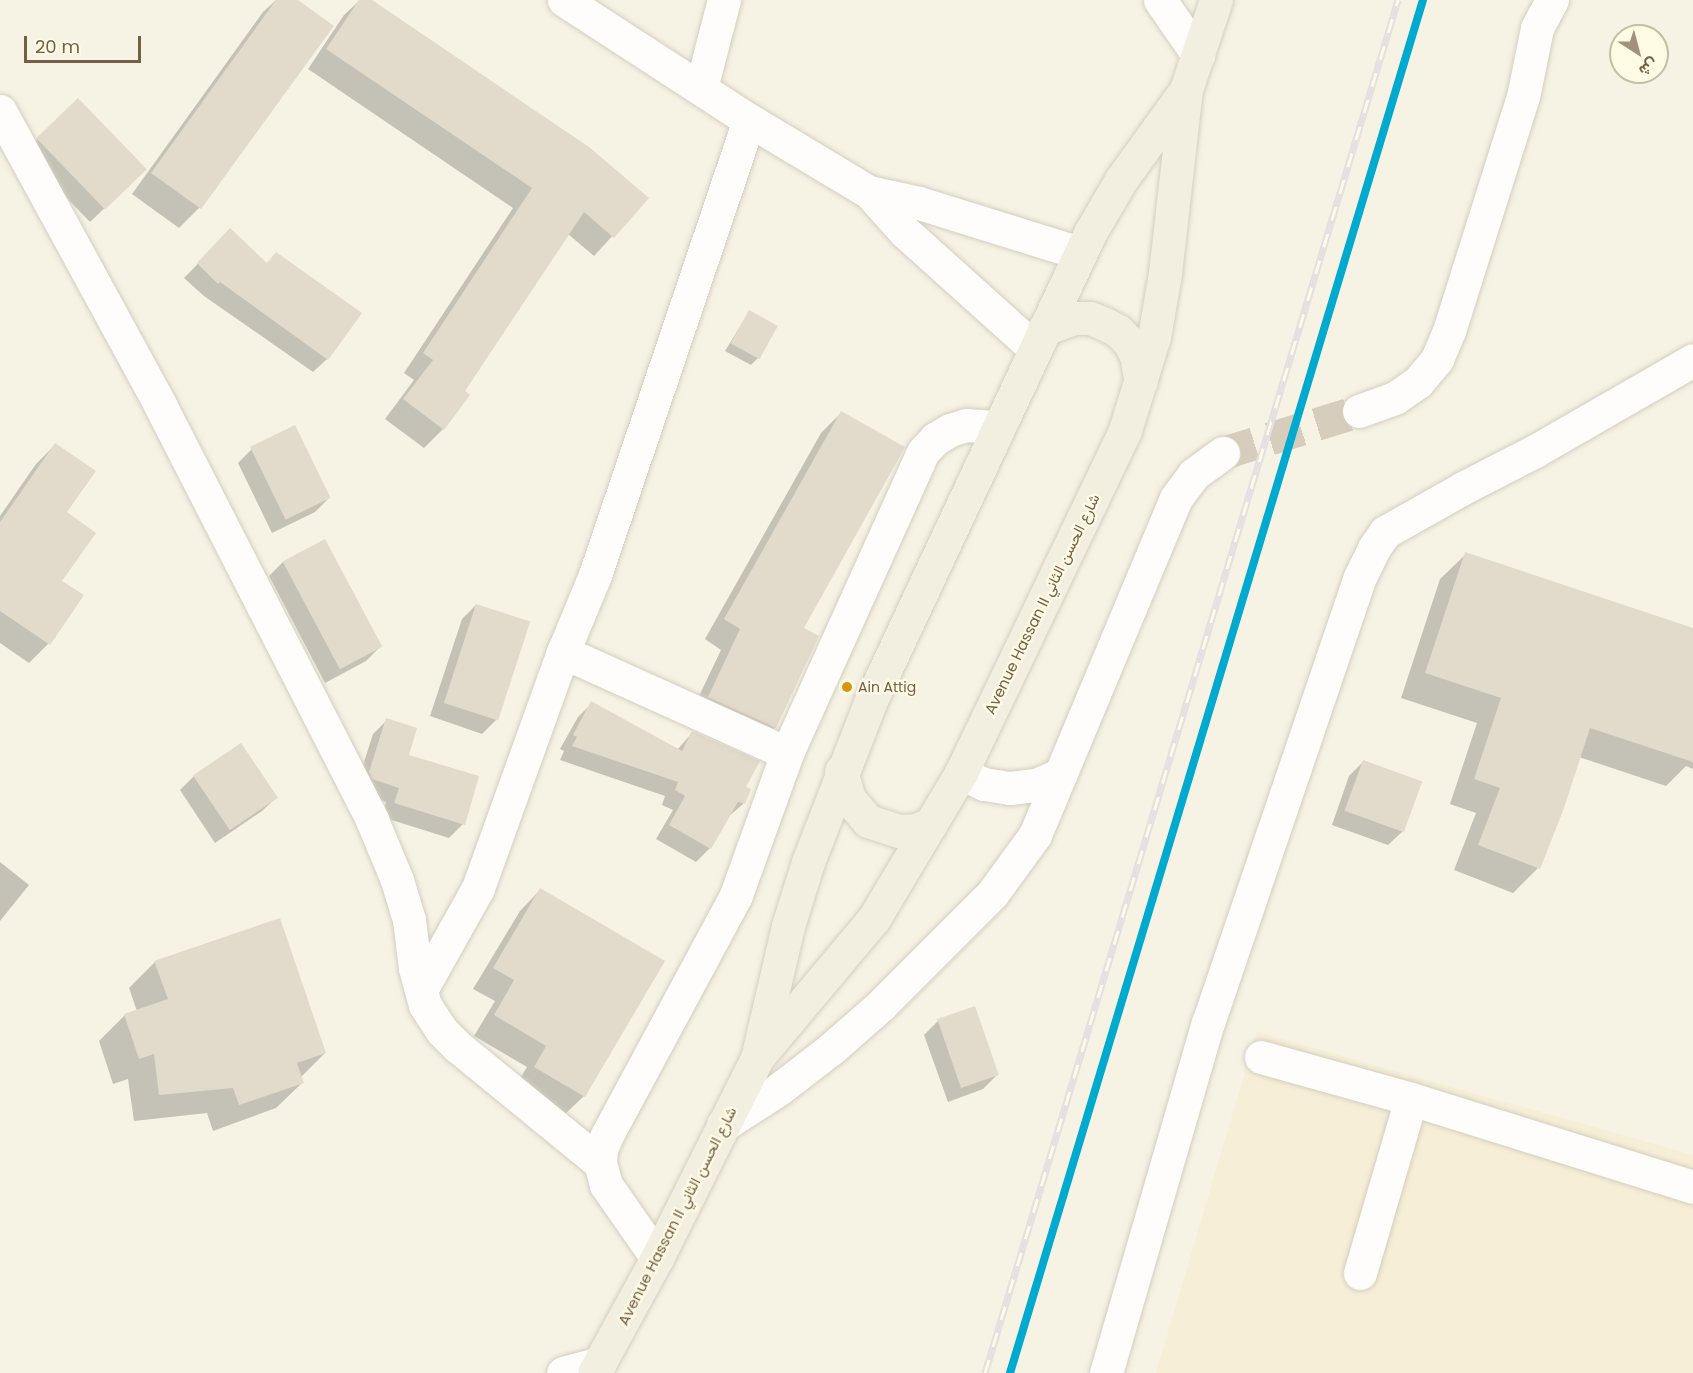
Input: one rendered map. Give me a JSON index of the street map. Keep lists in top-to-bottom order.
{
  "streets": {
    "main road": ["Avenue Hassan II شارع الحسن الثاني"]
  },
  "places": ["Ain Attig"],
  "scale_bar": "20 m",
  "north": "bottom right"
}
